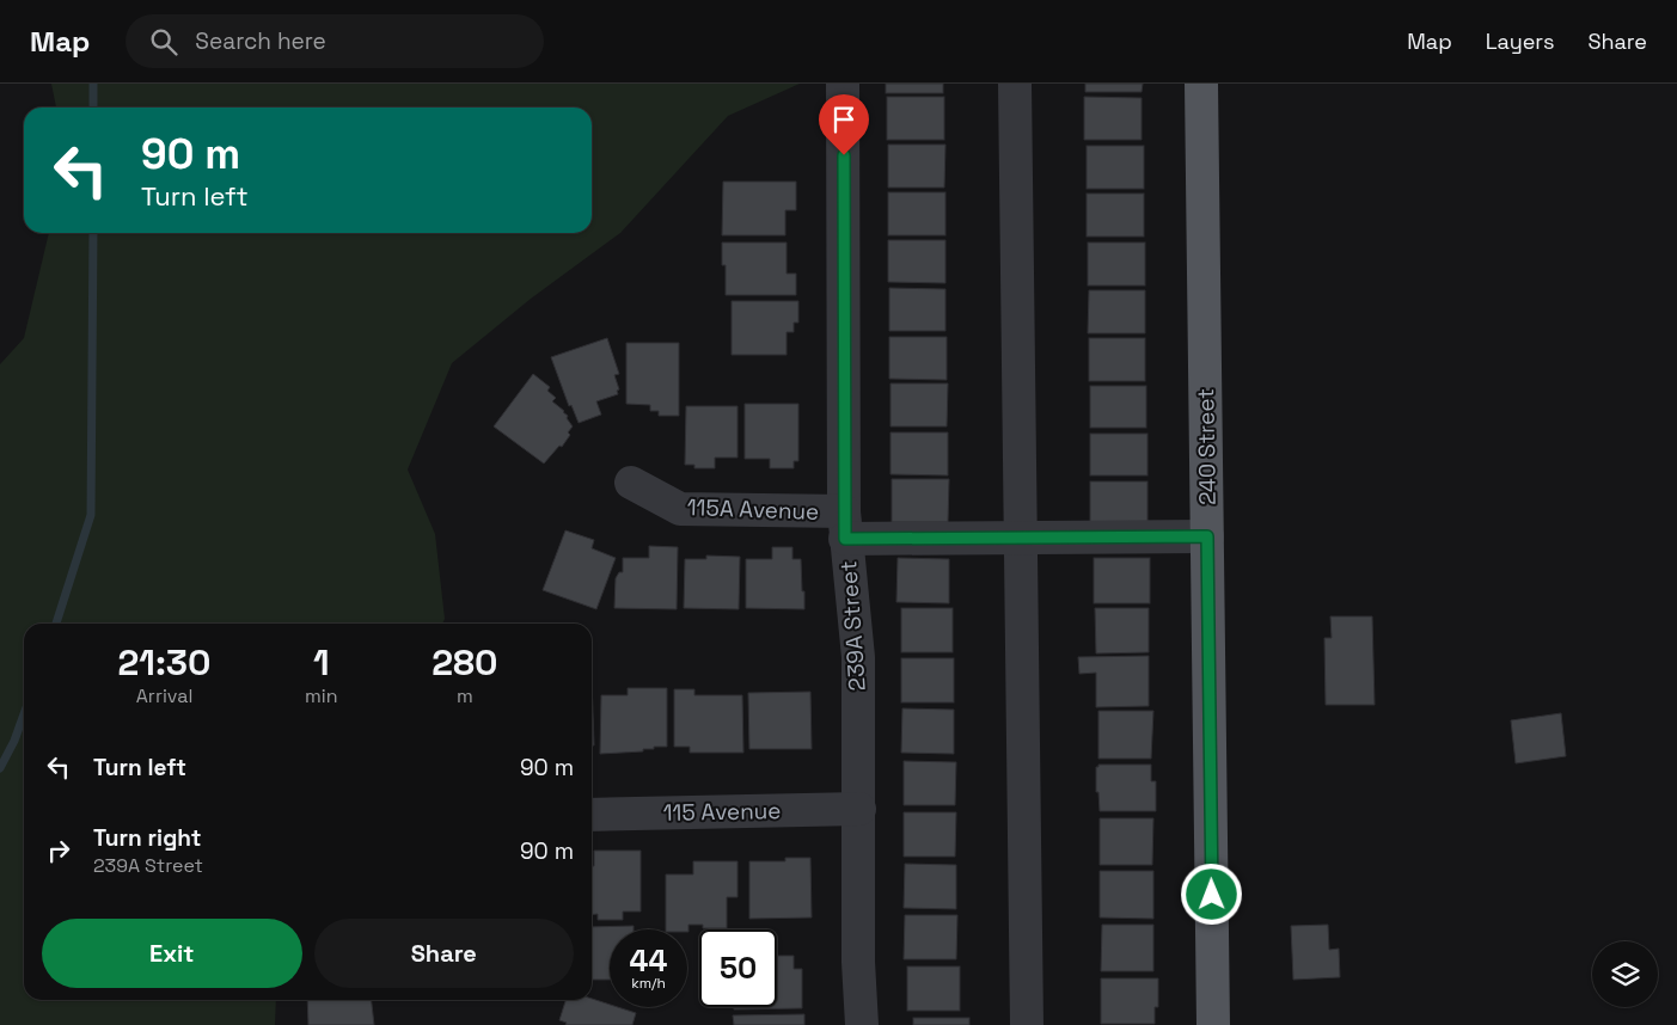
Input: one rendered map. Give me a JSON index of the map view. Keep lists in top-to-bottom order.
{
  "streets": {
    "main road": ["240 Street"],
    "street": ["115A Avenue", "239A Street", "115 Avenue"]
  },
  "crossings": [
    ["240 Street", "115A Avenue"],
    ["115A Avenue", "239A Street"],
    ["239A Street", "115 Avenue"]
  ],
  "page": {
    "header": "Map",
    "search": "Search here",
    "nav": ["Map", "Layers", "Share"],
    "turn": ["90 m", "Turn left"],
    "eta": [
      "21:30",
      "Arrival",
      "1",
      "min",
      "280",
      "m"
    ],
    "list": [
      {
        "name": "Turn left",
        "value": "90 m"
      },
      {
        "name": "Turn right",
        "note": "239A Street",
        "value": "90 m"
      }
    ],
    "buttons": ["Exit", "Share"],
    "speed": "44 km/h",
    "limit": "50"
  }
}
